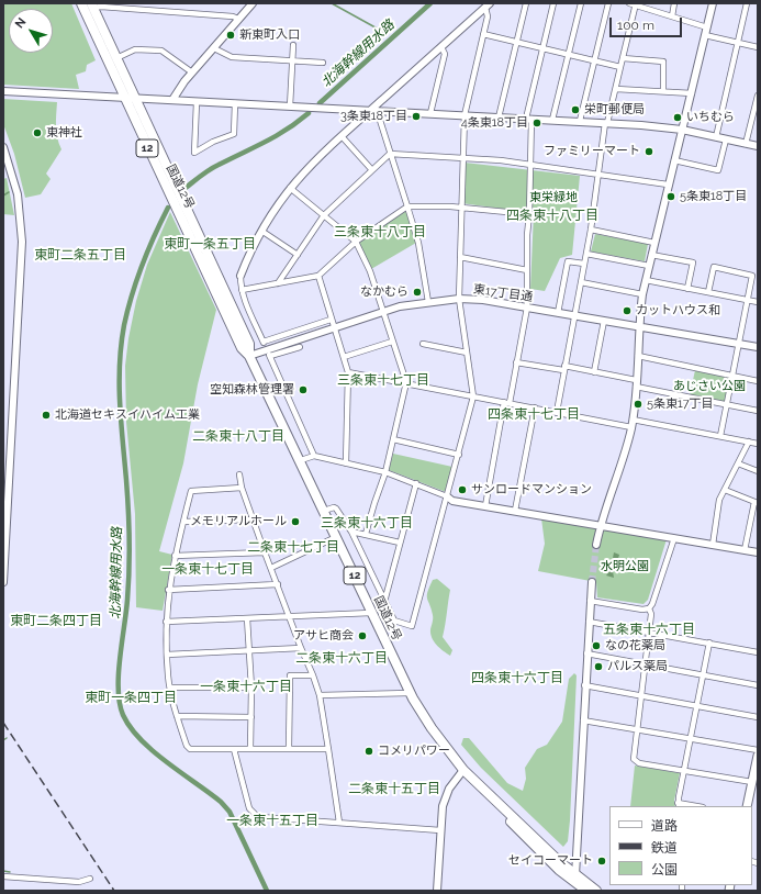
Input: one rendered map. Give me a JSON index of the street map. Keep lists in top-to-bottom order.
{
  "streets": {
    "highway": ["12", "国道12号"],
    "street": ["東17丁目通"]
  },
  "crossings": [
    ["12", "国道12号"],
    ["国道12号", "東17丁目通"]
  ],
  "districts": [
    "四条東十八丁目",
    "三条東十八丁目",
    "東町一条五丁目",
    "東町二条五丁目",
    "三条東十七丁目",
    "四条東十七丁目",
    "二条東十八丁目",
    "三条東十六丁目",
    "二条東十七丁目",
    "一条東十七丁目",
    "東町二条四丁目",
    "五条東十六丁目",
    "二条東十六丁目",
    "四条東十六丁目",
    "一条東十六丁目",
    "東町一条四丁目",
    "二条東十五丁目",
    "一条東十五丁目"
  ],
  "water": ["北海幹線用水路"],
  "parks": ["東栄緑地", "あじさい公園", "水明公園"],
  "places": [
    "新東町入口",
    "栄町郵便局",
    "3条東18丁目",
    "いちむら",
    "4条東18丁目",
    "東神社",
    "ファミリーマート",
    "5条東18丁目",
    "なかむら",
    "カットハウス和",
    "空知森林管理署",
    "5条東17丁目",
    "北海道セキスイハイム工業",
    "サンロードマンション",
    "メモリアルホール",
    "アサヒ商会",
    "なの花薬局",
    "パルス薬局",
    "コメリパワー",
    "セイコーマート"
  ],
  "legend": ["道路", "鉄道", "公園"],
  "scale_bar": "100 m",
  "north": "top left"
}
